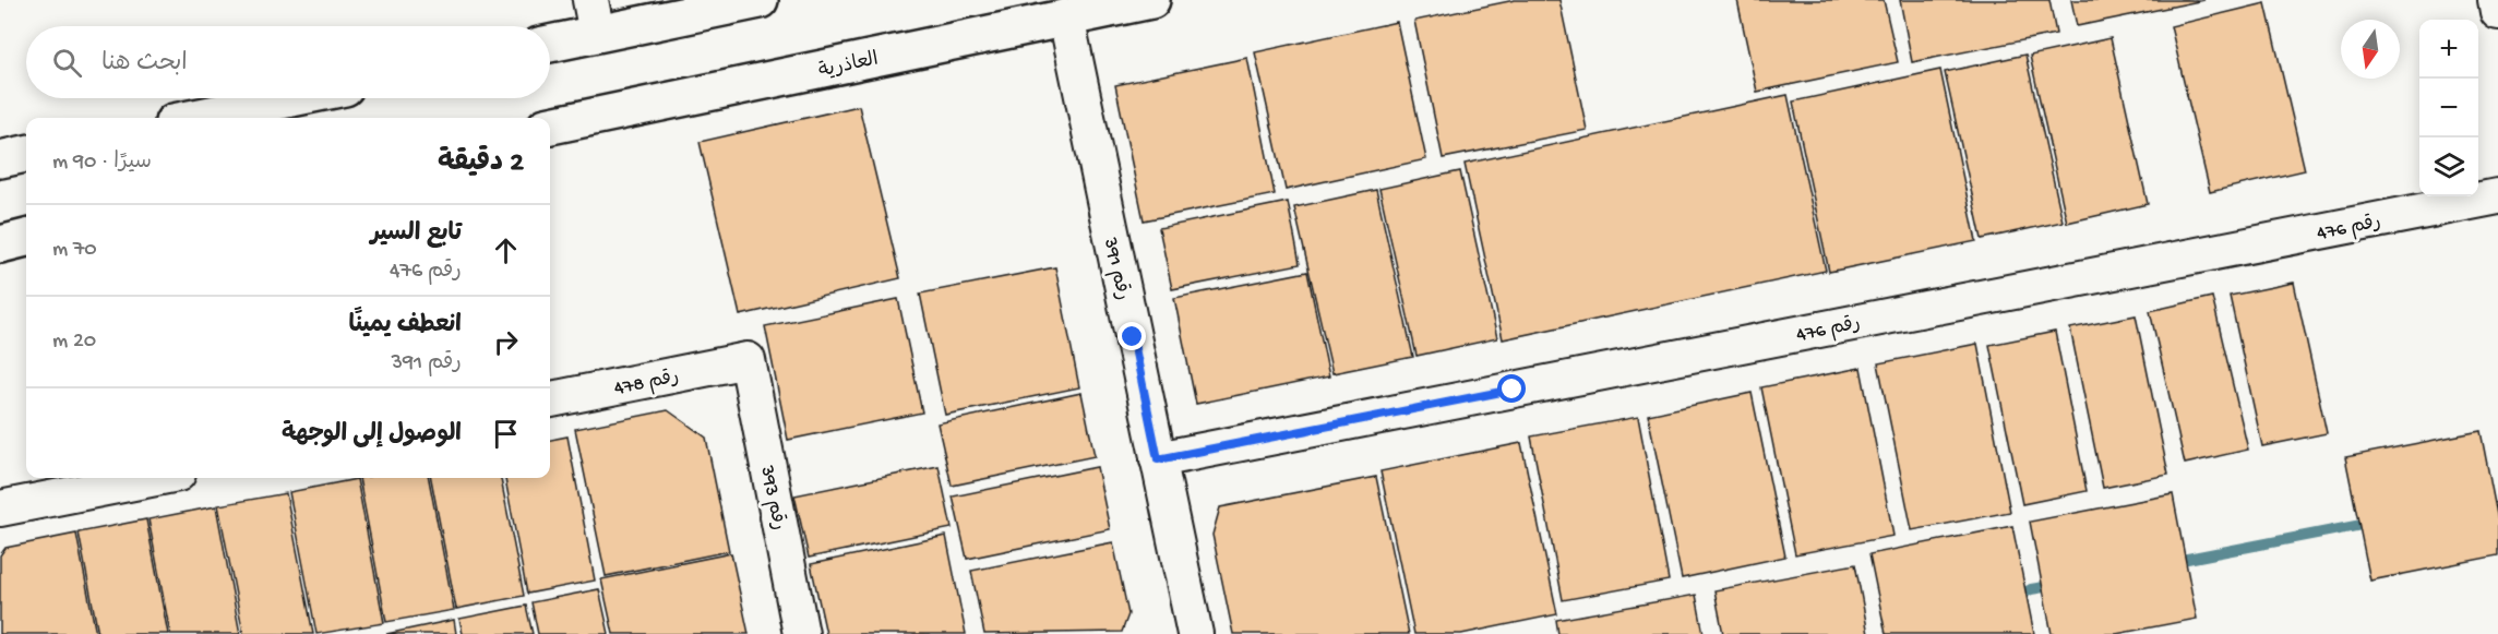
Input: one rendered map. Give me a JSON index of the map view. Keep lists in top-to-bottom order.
{
  "streets": {
    "street": [
      "العاذرية",
      "رقم 476",
      "رقم 391",
      "رقم 478",
      "رقم 393"
    ]
  },
  "crossings": [
    ["العاذرية", "رقم 391"],
    ["رقم 476", "رقم 391"],
    ["رقم 478", "رقم 393"]
  ],
  "north": "bottom",
  "page": {
    "map_buttons": ["+", "−"],
    "search": "ابحث هنا",
    "heading": ["2 دقيقة", "سيرًا · 90 m"],
    "list": [
      ["تابع السير", "رقم 476", "70 m"],
      ["انعطف يمينًا", "رقم 391", "20 m"],
      "الوصول إلى الوجهة"
    ]
  }
}
